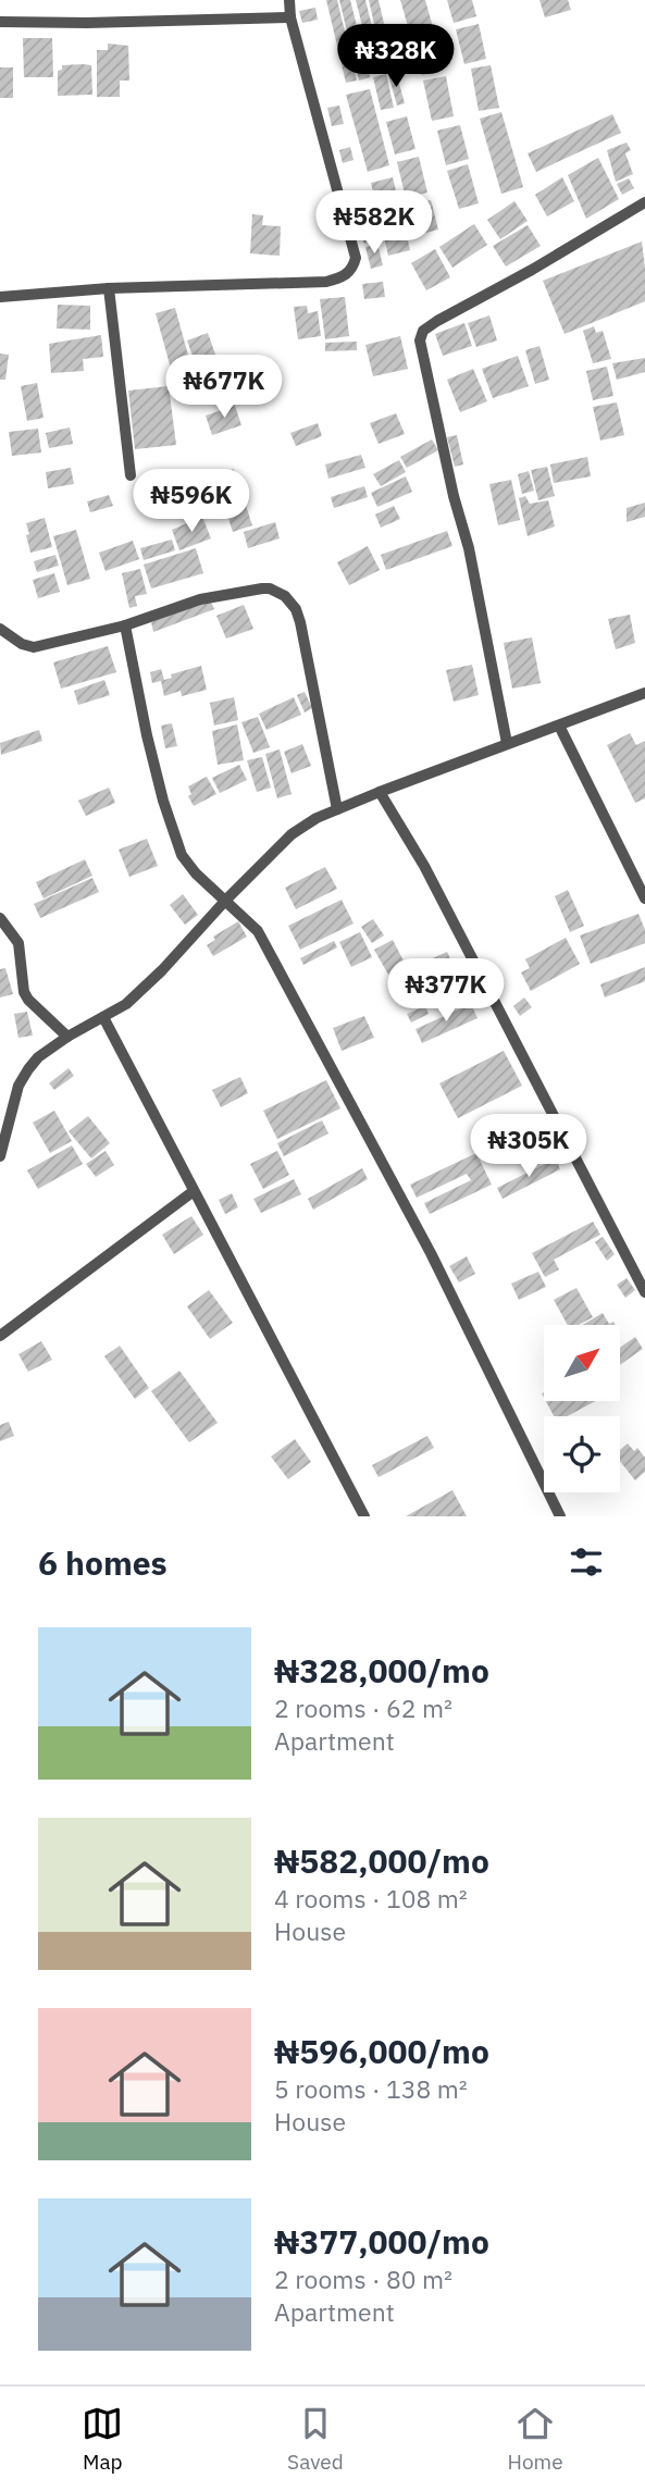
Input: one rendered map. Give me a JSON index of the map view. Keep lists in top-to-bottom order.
{
  "north": "top right",
  "page": {
    "price": [
      "₦328K",
      "₦582K",
      "₦677K",
      "₦596K",
      "₦377K",
      "₦305K"
    ],
    "heading": "6 homes",
    "list": [
      {
        "name": "₦328,000/mo",
        "note": "2 rooms · 62 m² · Apartment"
      },
      {
        "name": "₦582,000/mo",
        "note": "4 rooms · 108 m² · House"
      },
      {
        "name": "₦596,000/mo",
        "note": "5 rooms · 138 m² · House"
      },
      {
        "name": "₦377,000/mo",
        "note": "2 rooms · 80 m² · Apartment"
      }
    ],
    "tabs": ["Map", "Saved", "Home"]
  }
}
